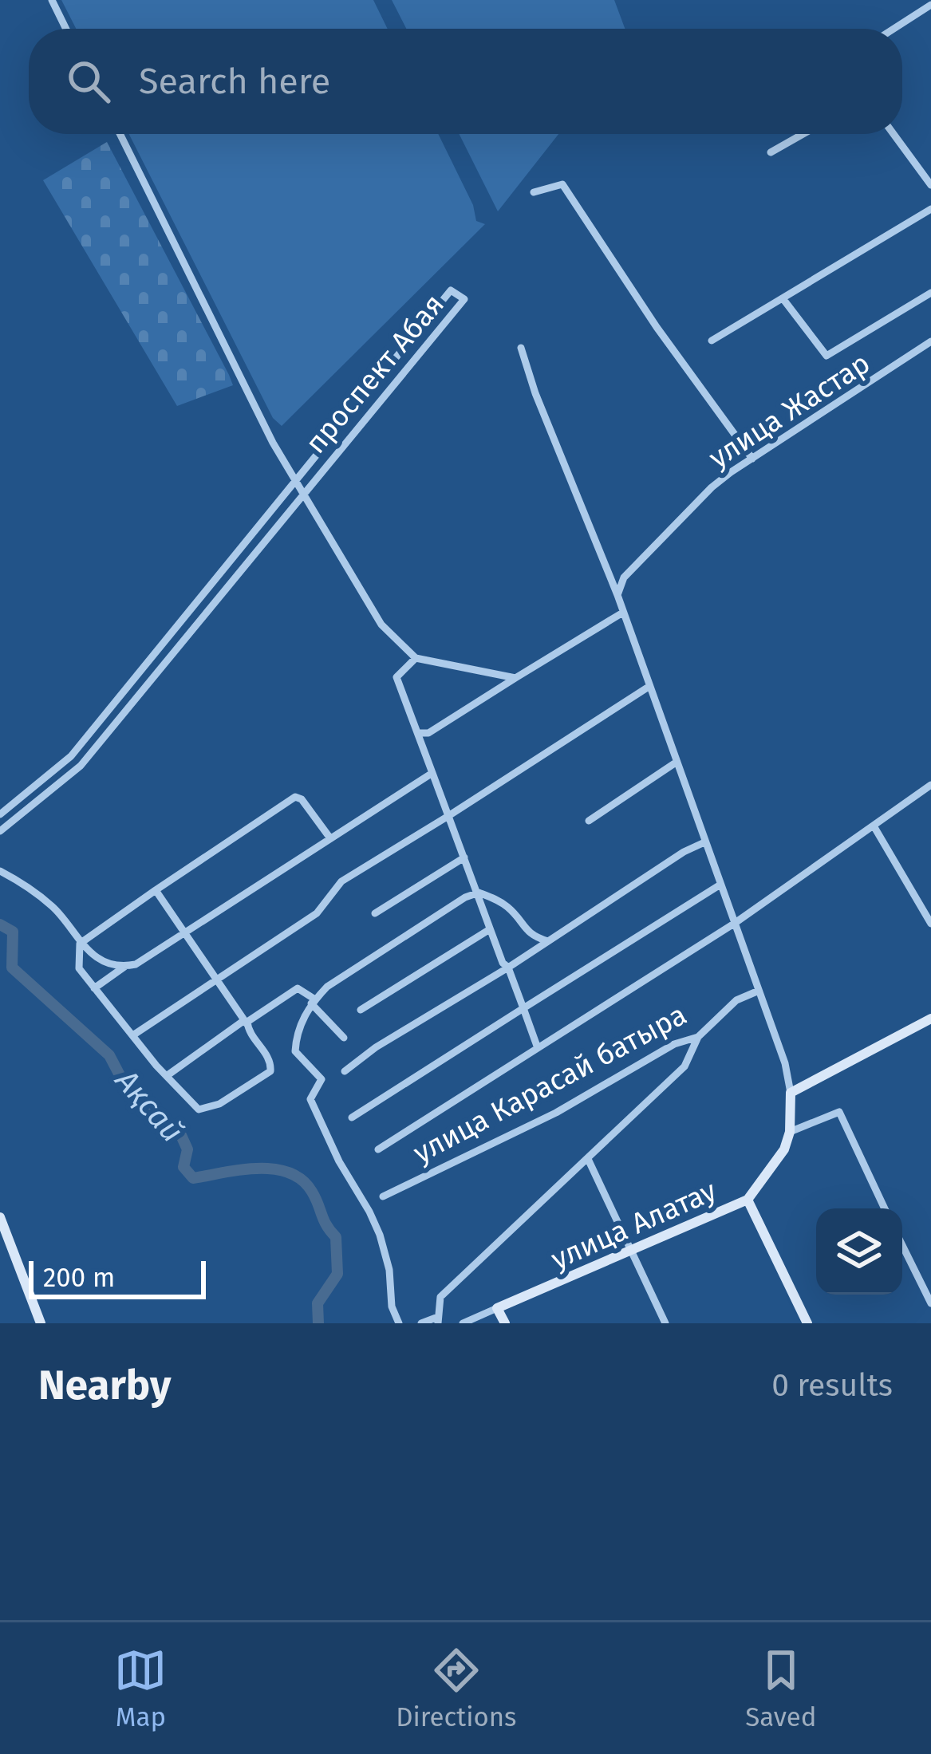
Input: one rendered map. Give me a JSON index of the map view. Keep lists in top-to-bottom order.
{
  "streets": {
    "street": [
      "проспект Абая",
      "улица Жастар",
      "улица Карасай батыра",
      "улица Алатау"
    ]
  },
  "water": ["Ақсай"],
  "scale_bar": "200 m",
  "page": {
    "search": "Search here",
    "scale": "200 m",
    "heading": ["Nearby", "0 results"],
    "nav": ["Map", "Directions", "Saved"]
  }
}
